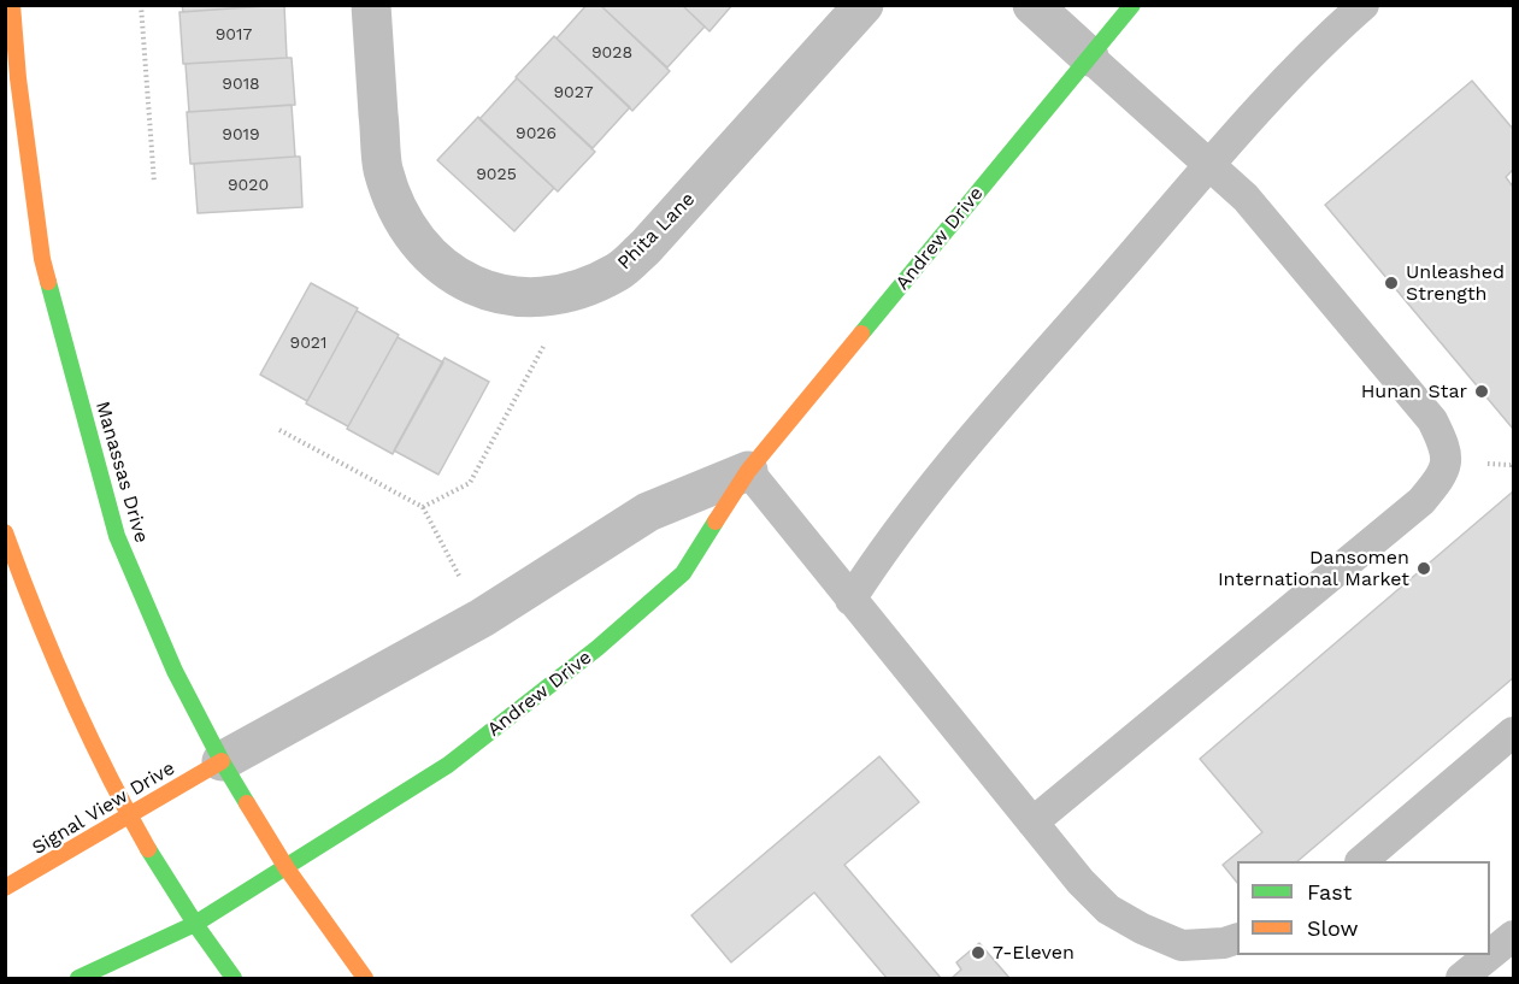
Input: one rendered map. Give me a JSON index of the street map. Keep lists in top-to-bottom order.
{
  "streets": {
    "main road": ["Andrew Drive", "Manassas Drive", "Signal View Drive"],
    "street": ["Phita Lane"]
  },
  "crossings": [
    ["Andrew Drive", "Manassas Drive"],
    ["Andrew Drive", "Signal View Drive"],
    ["Manassas Drive", "Signal View Drive"]
  ],
  "places": [
    "Unleashed Strength",
    "Hunan Star",
    "Dansomen International Market",
    "7-Eleven"
  ],
  "house_numbers": [
    "9017",
    "9028",
    "9018",
    "9027",
    "9026",
    "9019",
    "9025",
    "9020",
    "9021"
  ],
  "legend": ["Fast", "Slow"]
}
